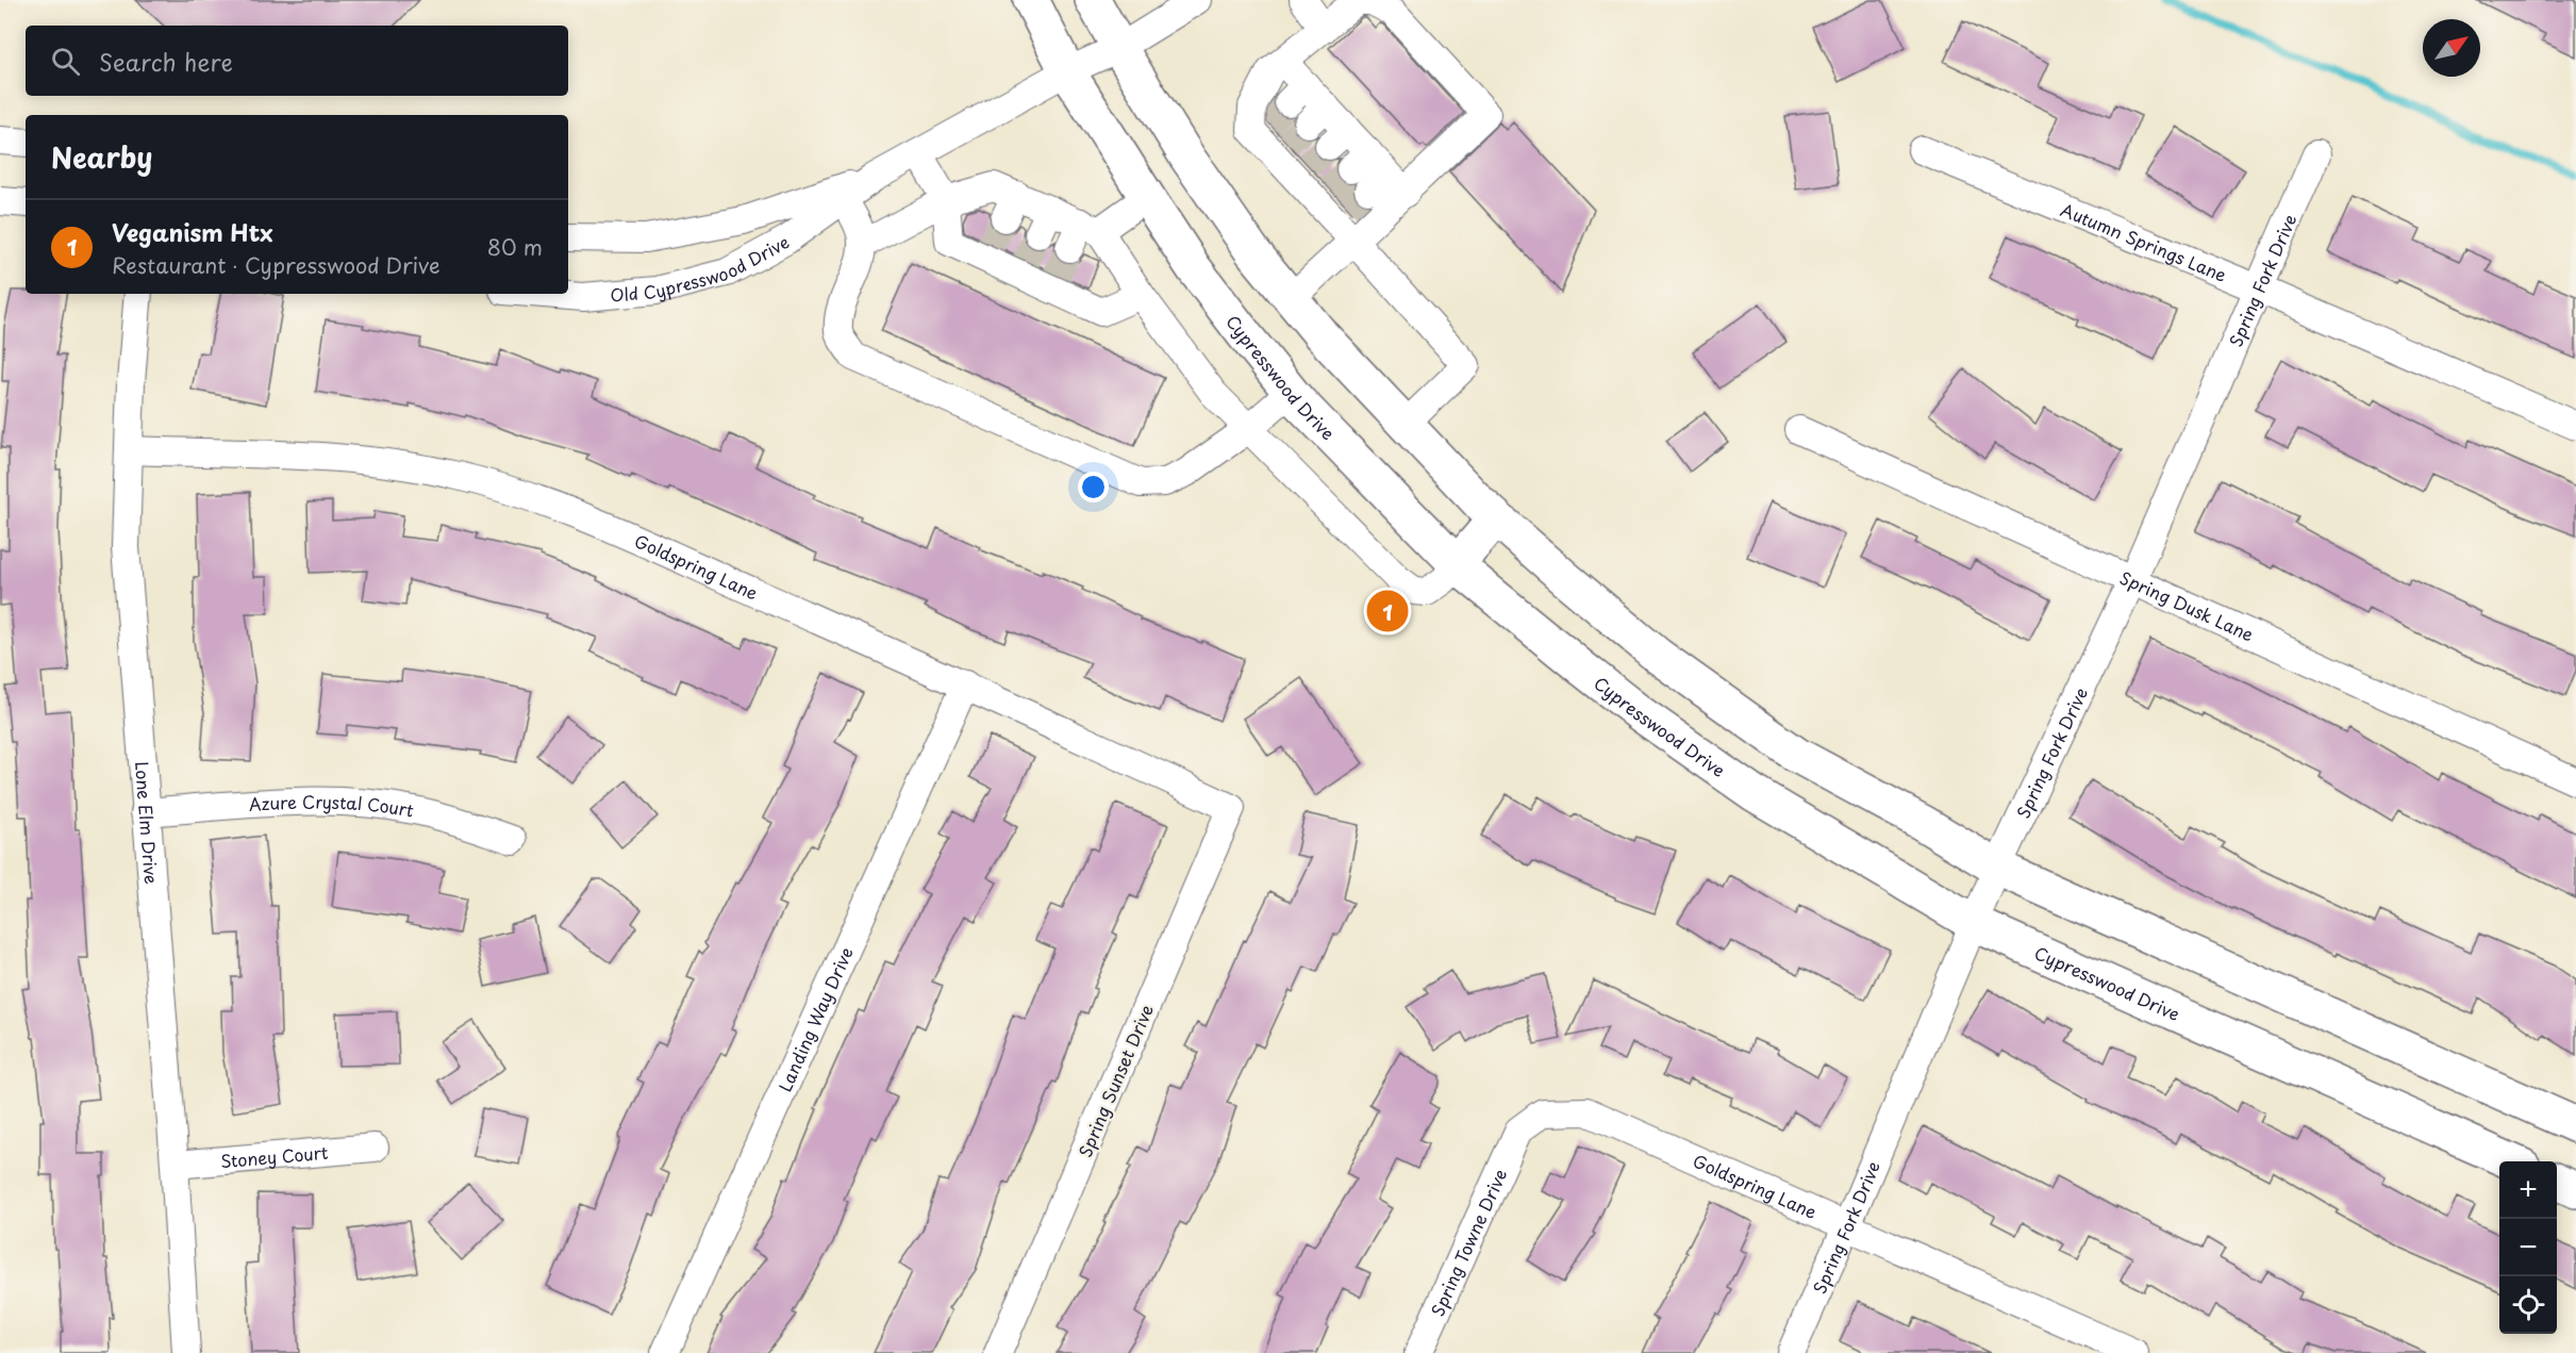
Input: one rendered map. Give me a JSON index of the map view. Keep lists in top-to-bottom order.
{
  "streets": {
    "main road": ["Cypresswood Drive"],
    "street": [
      "Autumn Springs Lane",
      "Old Cypresswood Drive",
      "Spring Fork Drive",
      "Goldspring Lane",
      "Spring Dusk Lane",
      "Azure Crystal Court",
      "Lone Elm Drive",
      "Landing Way Drive",
      "Spring Sunset Drive",
      "Stoney Court",
      "Spring Towne Drive"
    ]
  },
  "crossings": [
    ["Autumn Springs Lane", "Spring Fork Drive"],
    ["Old Cypresswood Drive", "Cypresswood Drive"],
    ["Spring Fork Drive", "Cypresswood Drive"],
    ["Spring Fork Drive", "Goldspring Lane"],
    ["Spring Fork Drive", "Spring Dusk Lane"],
    ["Goldspring Lane", "Lone Elm Drive"],
    ["Goldspring Lane", "Landing Way Drive"],
    ["Goldspring Lane", "Spring Sunset Drive"],
    ["Goldspring Lane", "Spring Towne Drive"],
    ["Azure Crystal Court", "Lone Elm Drive"],
    ["Lone Elm Drive", "Stoney Court"]
  ],
  "north": "top right",
  "page": {
    "search": "Search here",
    "heading": "Nearby",
    "list": [
      {
        "mark": "1",
        "name": "Veganism Htx",
        "note": "Restaurant · Cypresswood Drive",
        "value": "80 m"
      }
    ],
    "pins": "1",
    "map_buttons": ["+", "−"]
  }
}
